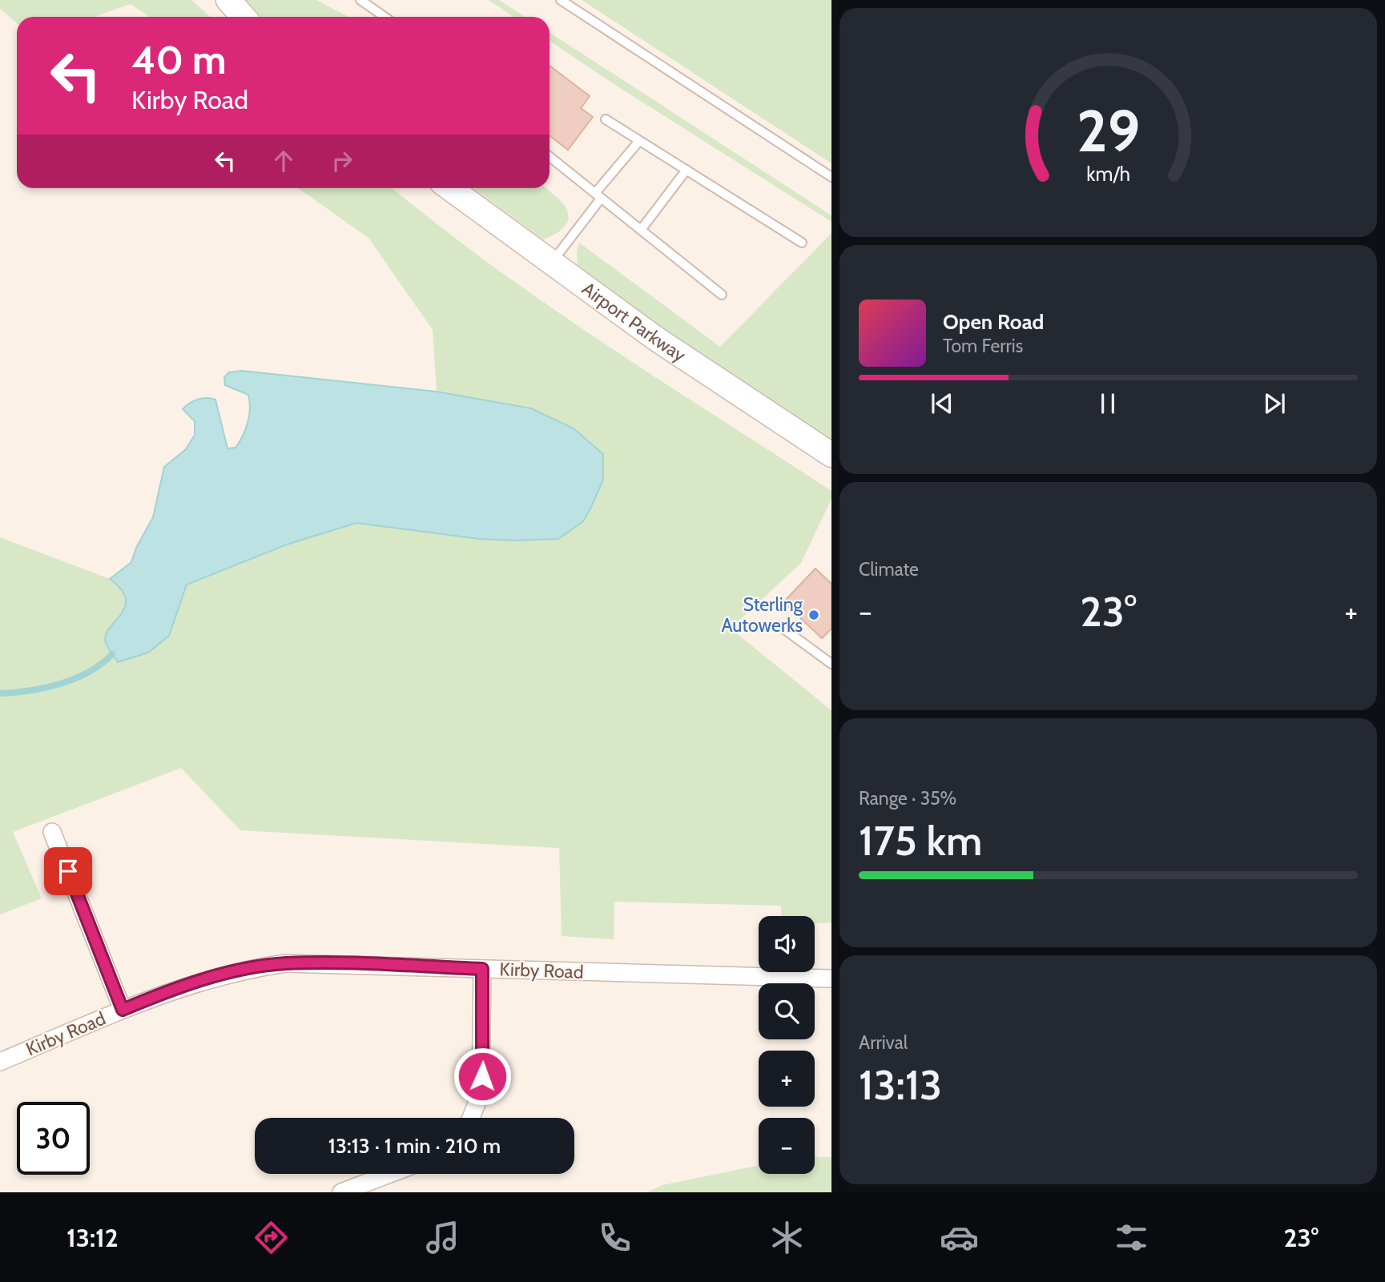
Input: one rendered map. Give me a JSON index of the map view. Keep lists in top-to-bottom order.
{
  "streets": {
    "main road": ["Airport Parkway"],
    "street": ["Kirby Road"]
  },
  "places": ["Sterling Autowerks"],
  "page": {
    "turn": ["40 m", "Kirby Road"],
    "song": ["Open Road", "Tom Ferris"],
    "tile": [
      "Climate",
      ["Range · 35%", "175 km"],
      ["Arrival", "13:13"]
    ],
    "heat": ["−", "23°", "+"],
    "map_buttons": ["+", "−"],
    "limit": "30",
    "trip": "13:13 · 1 min · 210 m",
    "tabs": ["13:12", "23°"],
    "gauge": ["29", "km/h"]
  }
}
